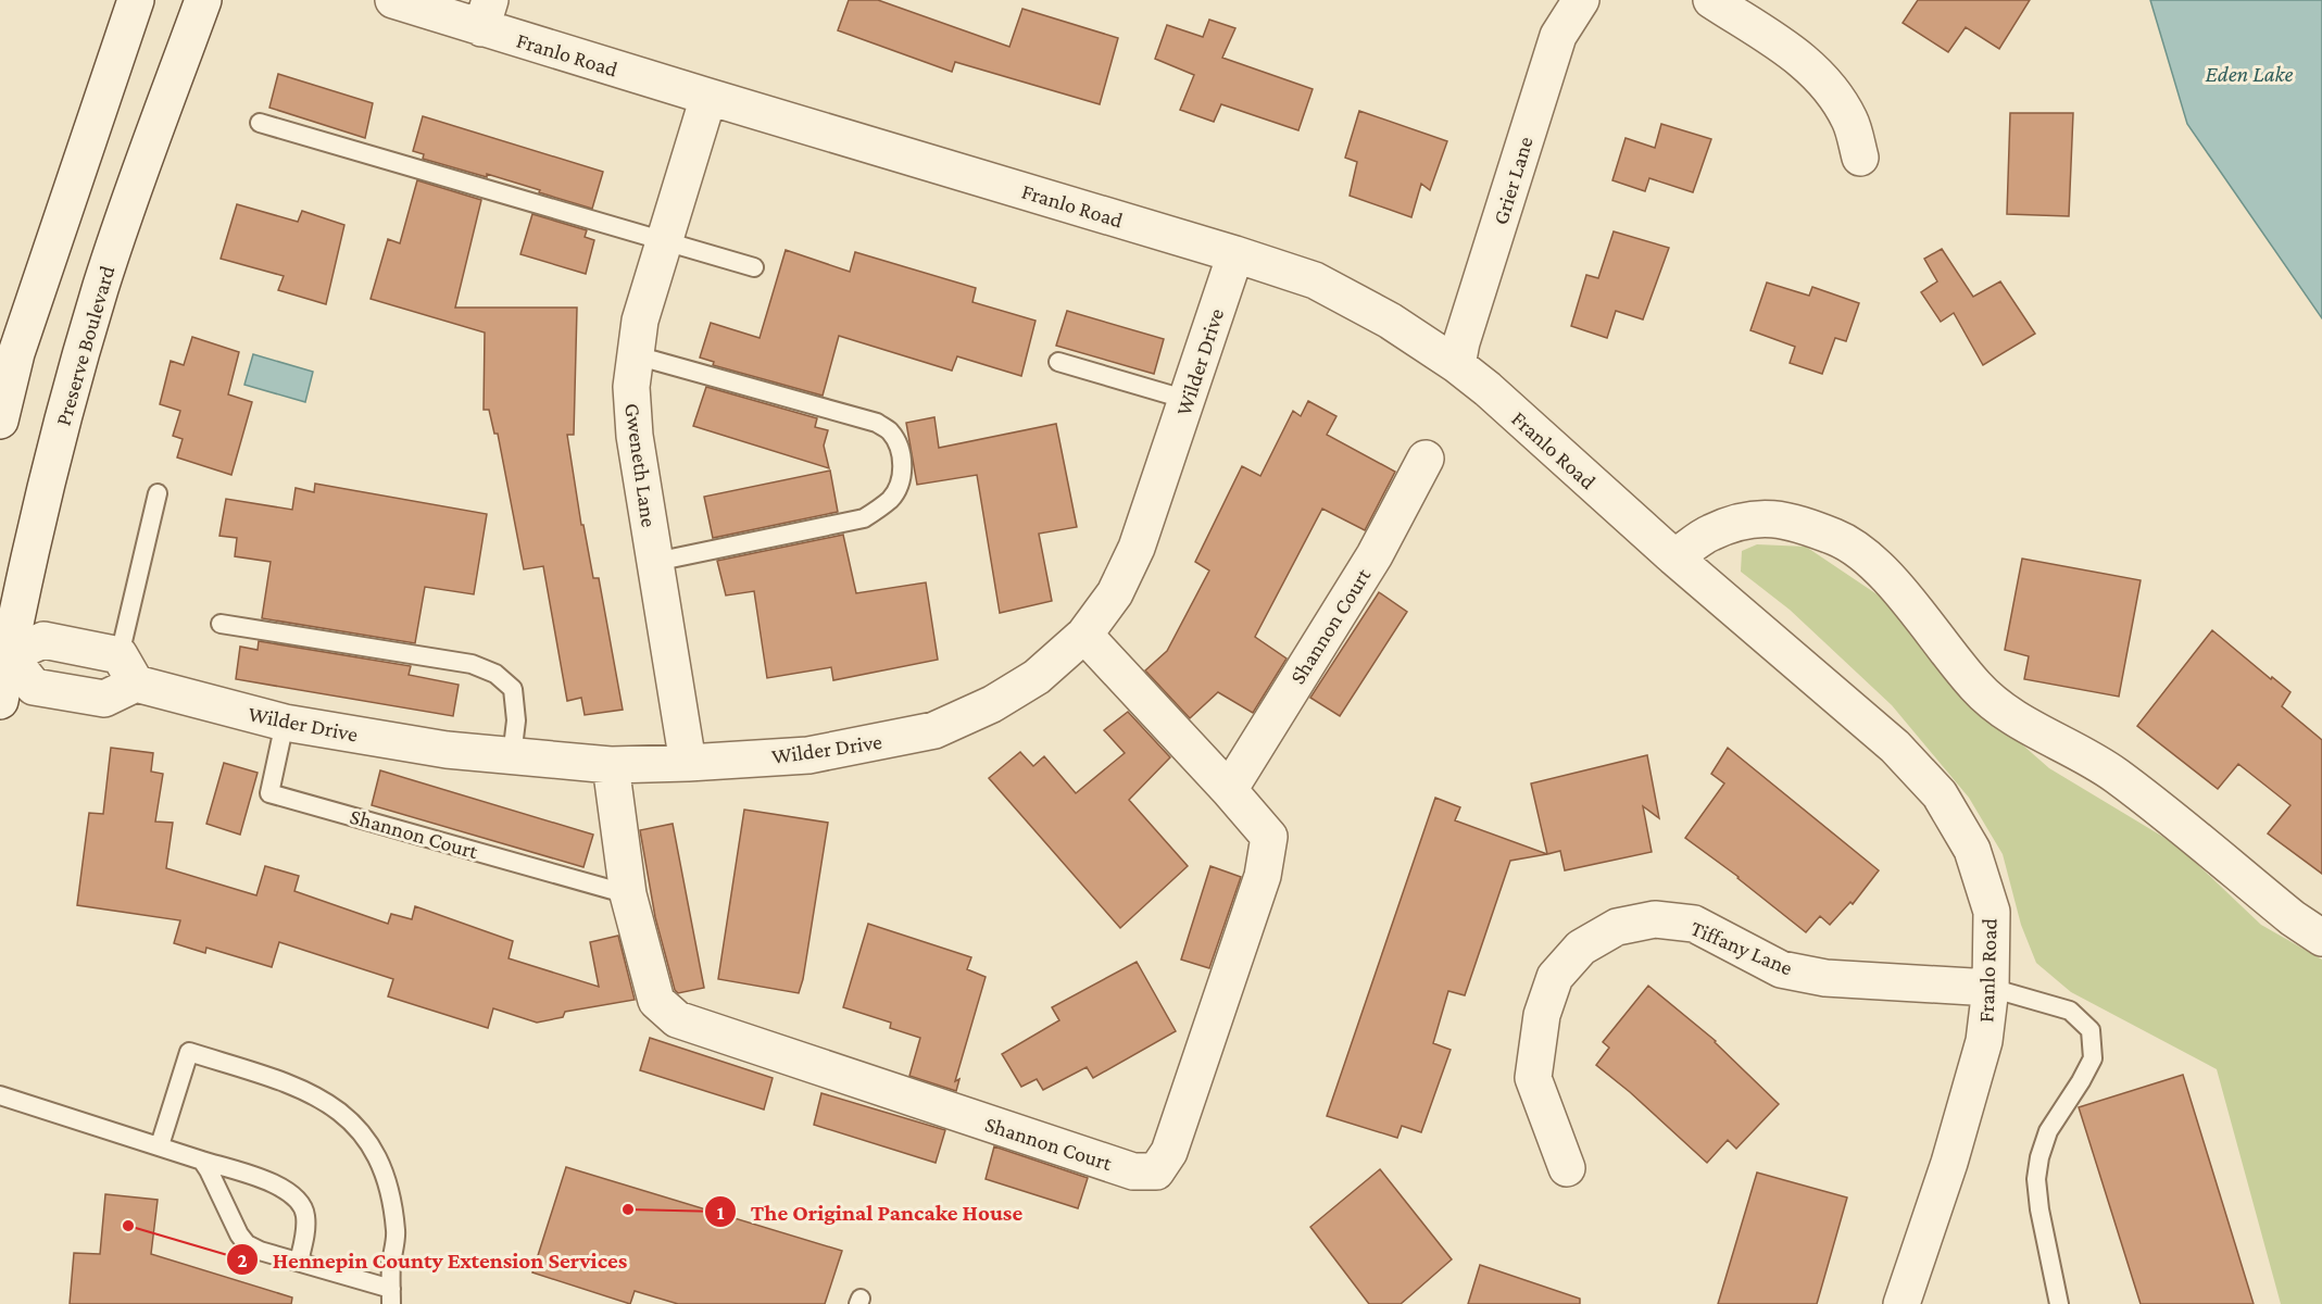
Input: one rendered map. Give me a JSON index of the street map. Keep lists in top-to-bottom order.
{
  "streets": {
    "street": [
      "Franlo Road",
      "Grier Lane",
      "Preserve Boulevard",
      "Wilder Drive",
      "Gweneth Lane",
      "Shannon Court",
      "Tiffany Lane"
    ]
  },
  "crossings": [
    ["Franlo Road", "Grier Lane"],
    ["Franlo Road", "Wilder Drive"],
    ["Franlo Road", "Gweneth Lane"],
    ["Franlo Road", "Tiffany Lane"],
    ["Preserve Boulevard", "Wilder Drive"],
    ["Wilder Drive", "Gweneth Lane"],
    ["Wilder Drive", "Shannon Court"]
  ],
  "water": ["Eden Lake"],
  "places": ["The Original Pancake House", "Hennepin County Extension Services"]
}
